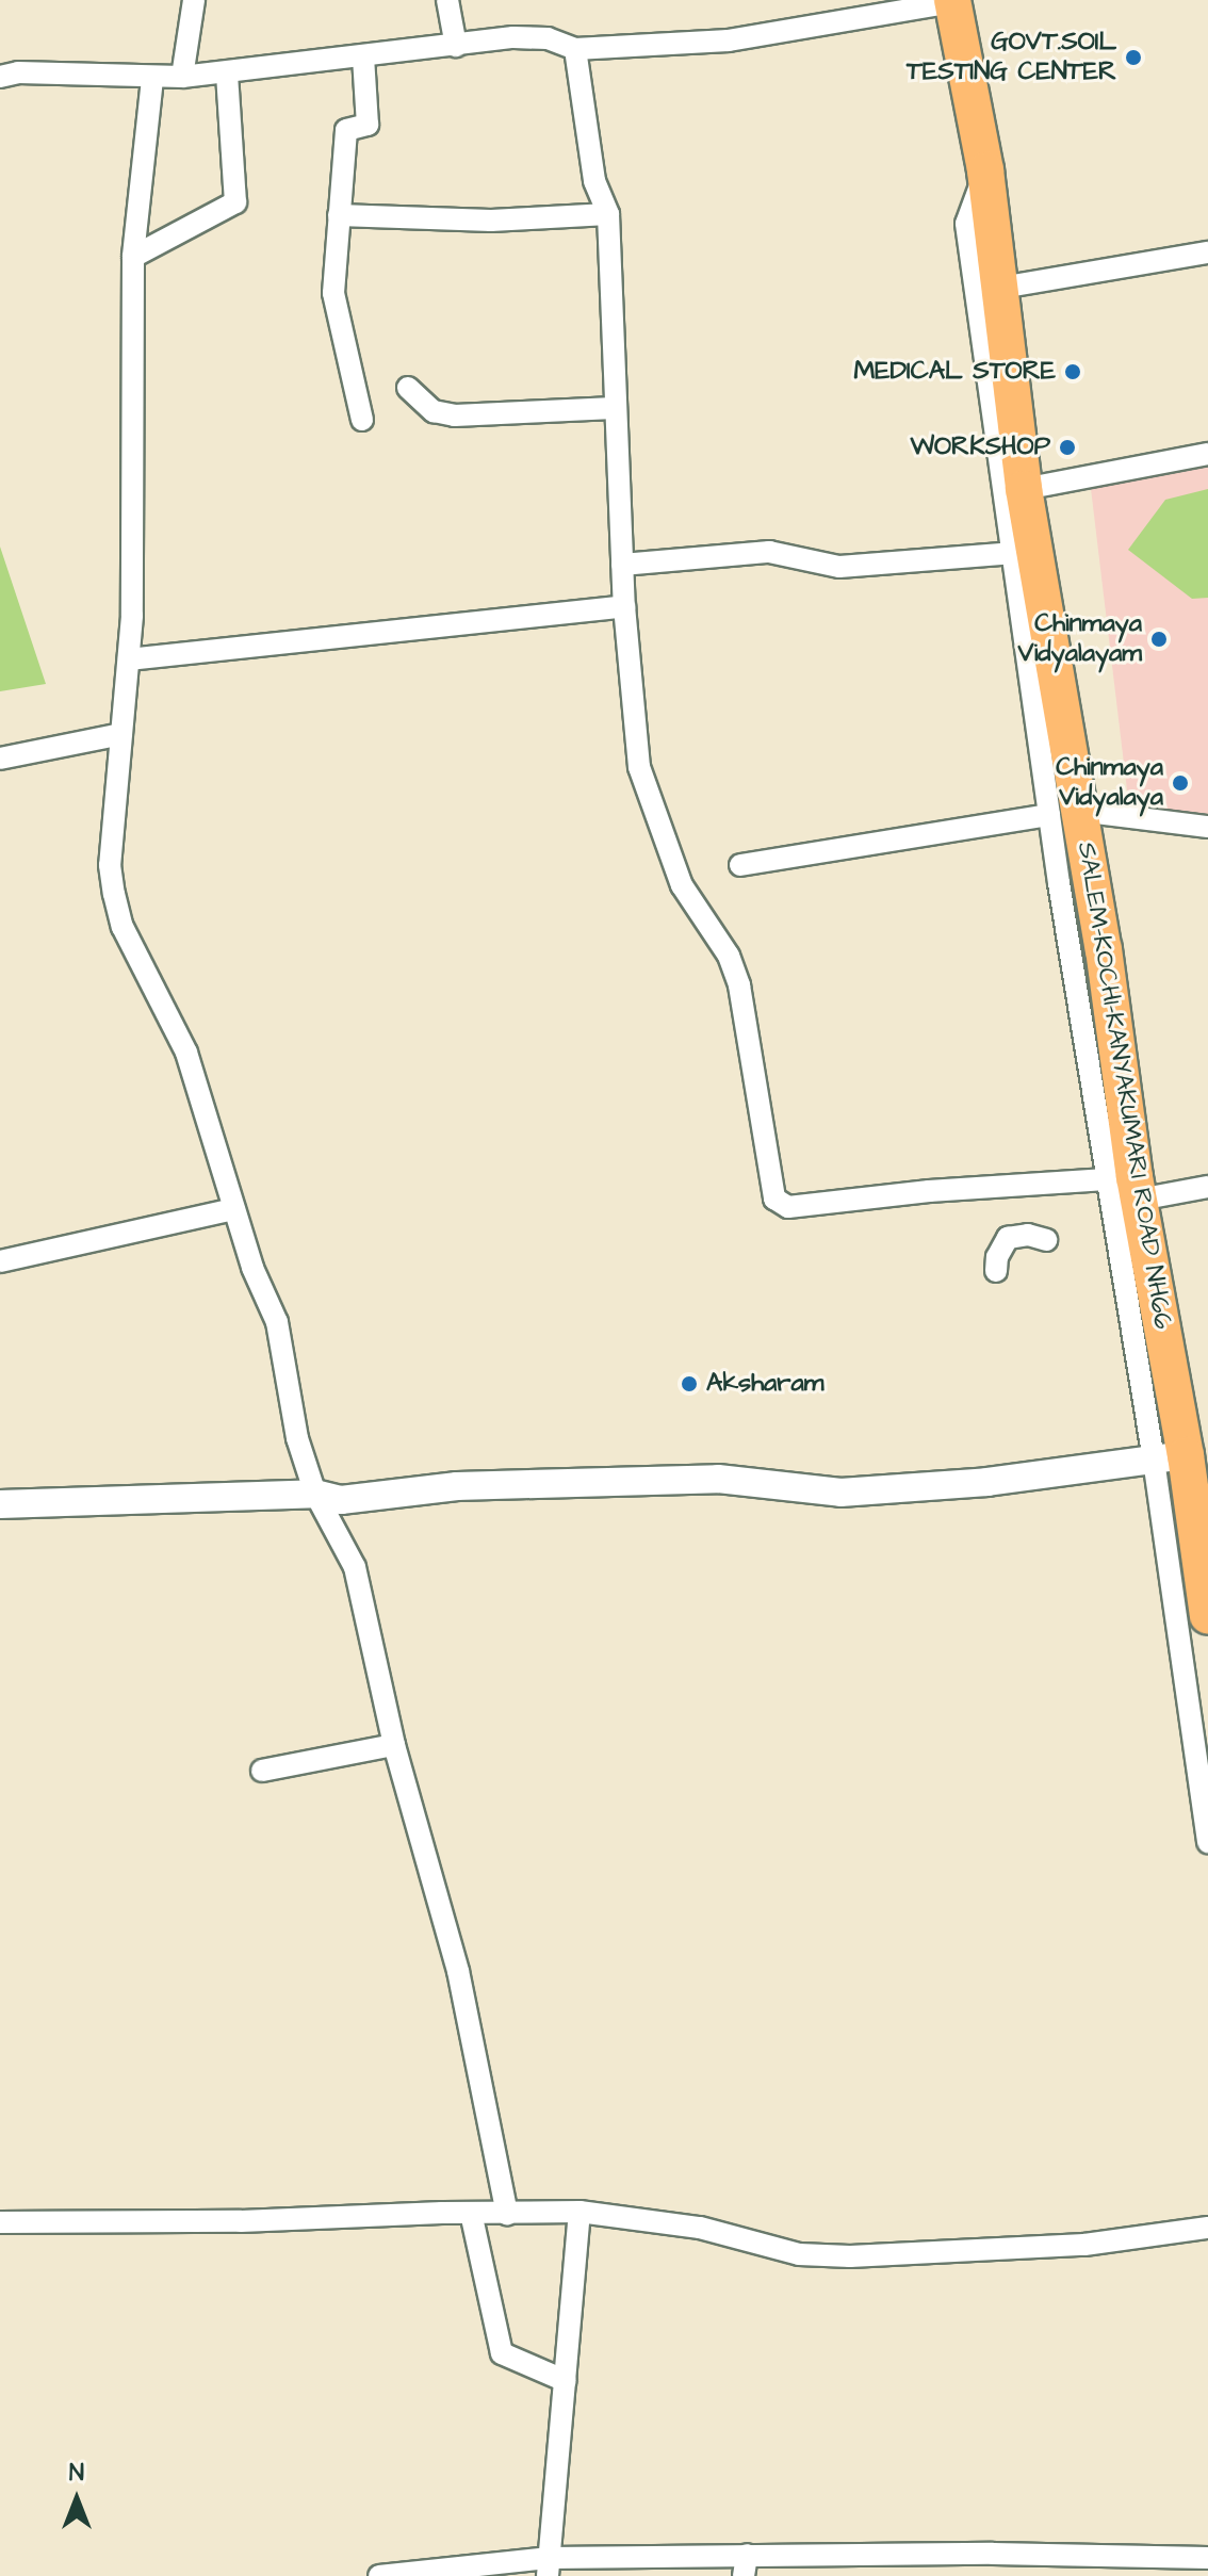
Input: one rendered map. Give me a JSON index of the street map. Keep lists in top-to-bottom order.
{
  "streets": {
    "highway": ["SALEM-KOCHI-KANYAKUMARI ROAD NH66"]
  },
  "places": [
    "GOVT.SOIL TESTING CENTER",
    "MEDICAL STORE",
    "WORKSHOP",
    "Chinmaya Vidyalayam",
    "Chinmaya Vidyalaya",
    "Aksharam"
  ],
  "north": "top"
}
